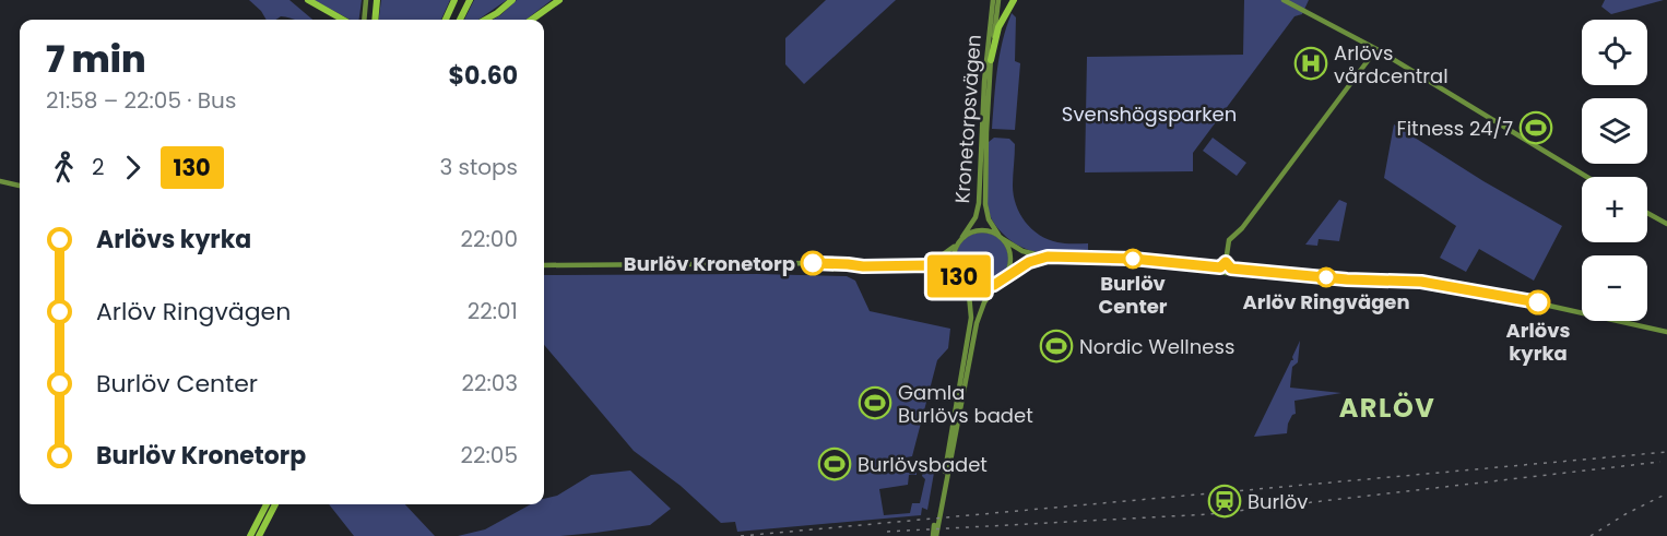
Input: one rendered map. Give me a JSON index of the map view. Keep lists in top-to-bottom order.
{
  "streets": {
    "main road": ["Kronetorpsvägen"]
  },
  "districts": ["ARLÖV"],
  "parks": ["Svenshögsparken"],
  "places": {
    "hospital": ["Arlövs vårdcentral"],
    "sports": [
      "Fitness 24/7",
      "Nordic Wellness",
      "Gamla Burlövs badet",
      "Burlövsbadet"
    ],
    "other": [
      "Burlöv Center",
      "Burlöv Kronetorp",
      "Arlöv Ringvägen",
      "Arlövs kyrka"
    ],
    "station": ["Burlöv"]
  },
  "lines": ["bus line 130"],
  "page": {
    "on_map": "130",
    "map_buttons": ["+", "−"],
    "heading": ["7 min", "21:58 – 22:05 · Bus", "$0.60"],
    "legs": ["2", "130", "3 stops"],
    "list": [
      {
        "name": "Arlövs kyrka",
        "value": "22:00"
      },
      {
        "name": "Arlöv Ringvägen",
        "value": "22:01"
      },
      {
        "name": "Burlöv Center",
        "value": "22:03"
      },
      {
        "name": "Burlöv Kronetorp",
        "value": "22:05"
      }
    ]
  }
}
